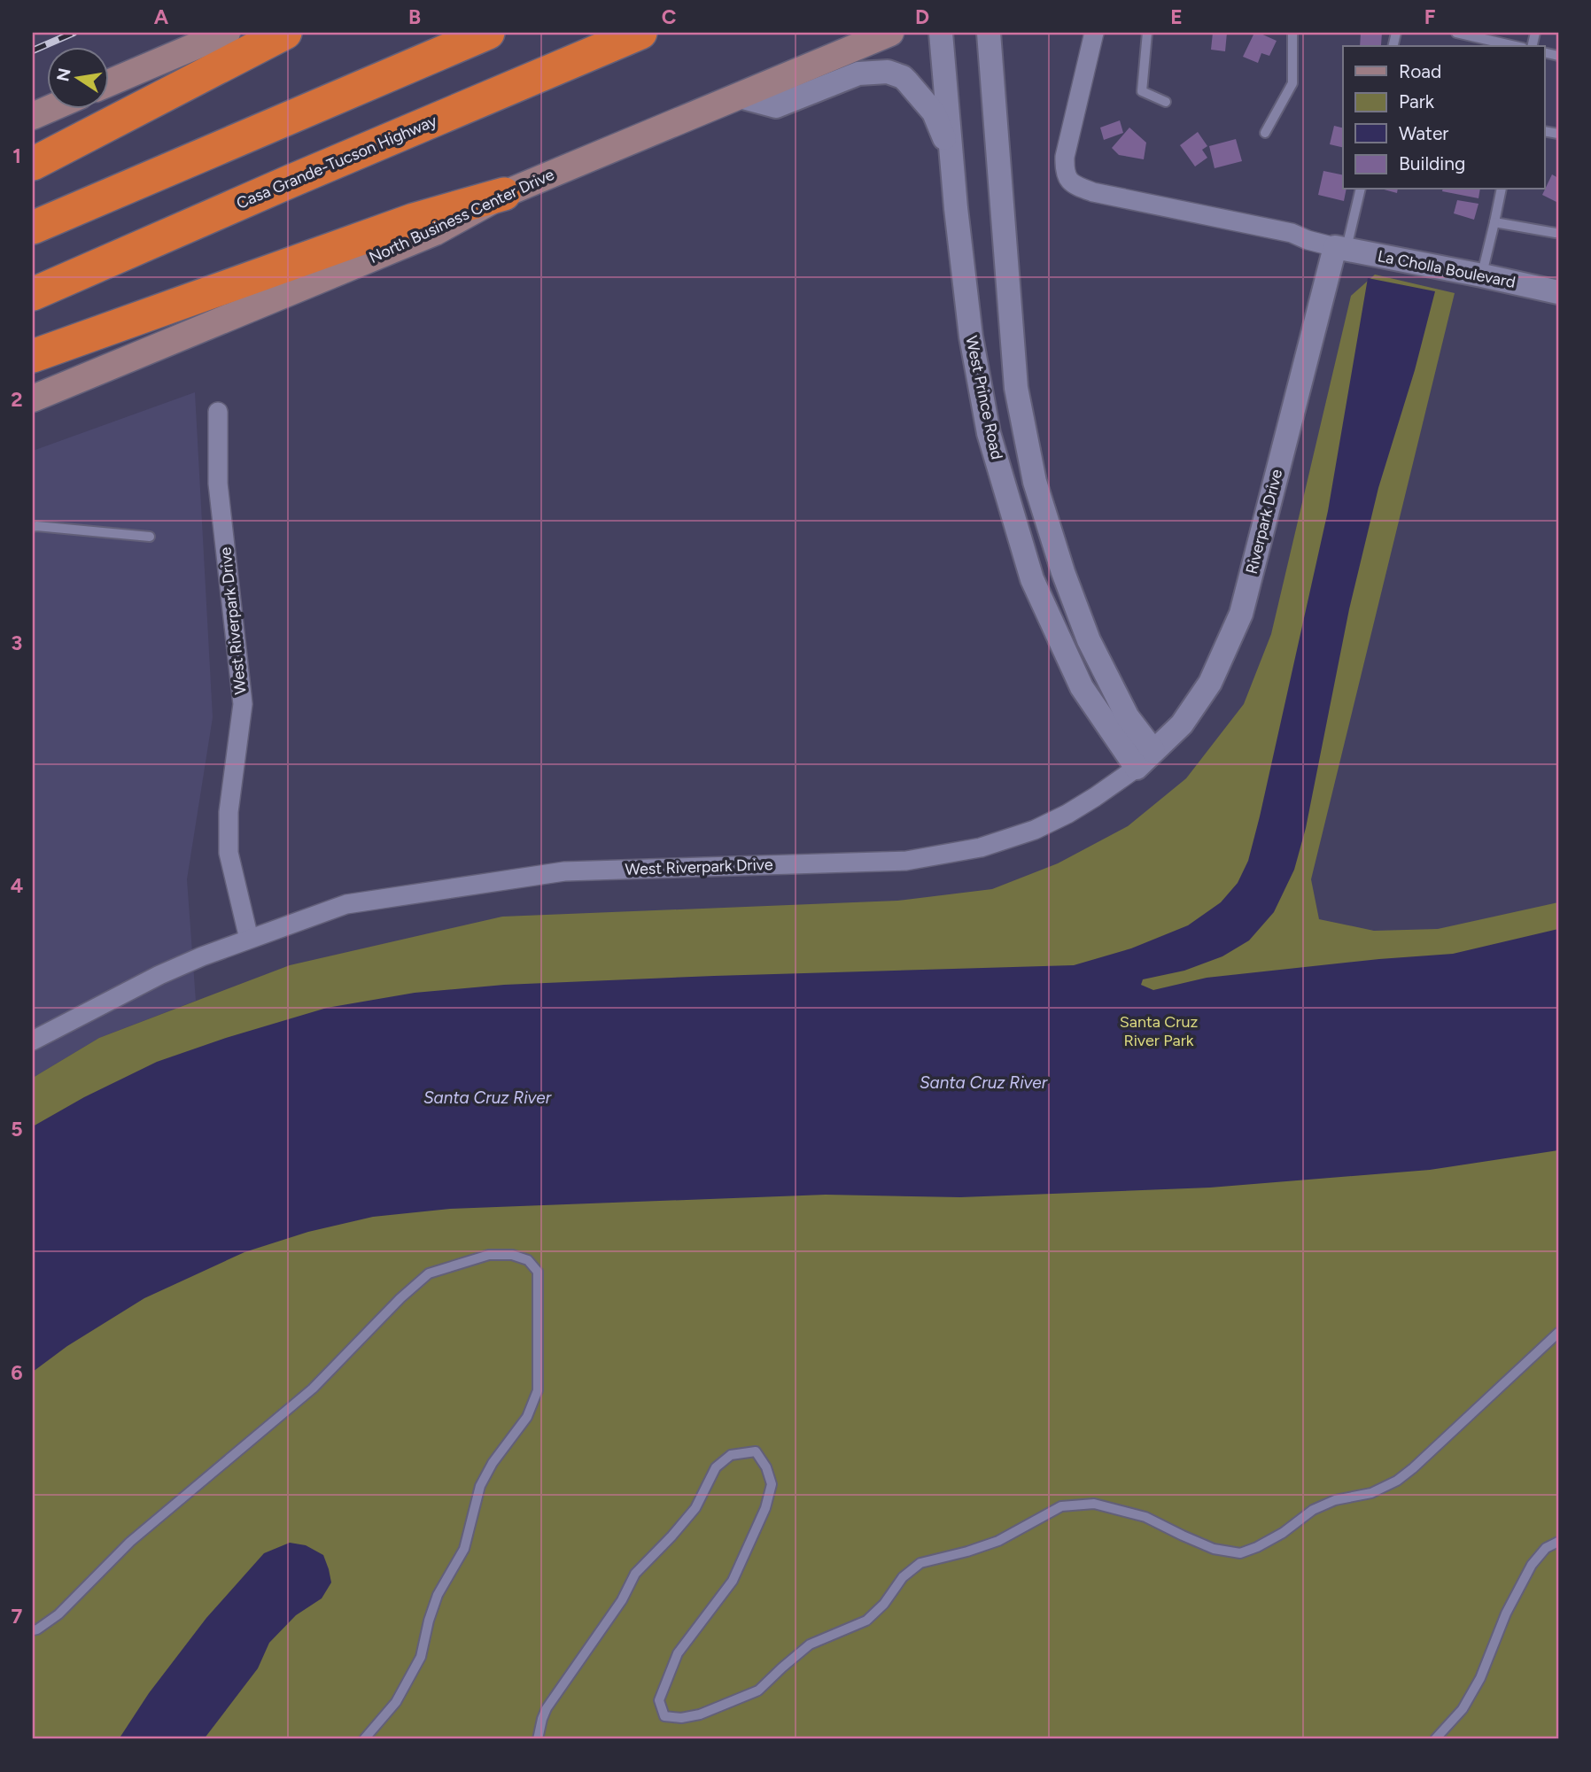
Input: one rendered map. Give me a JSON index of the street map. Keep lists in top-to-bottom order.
{
  "streets": {
    "highway": ["Casa Grande-Tucson Highway"],
    "main road": ["North Business Center Drive"],
    "street": [
      "La Cholla Boulevard",
      "West Prince Road",
      "Riverpark Drive",
      "West Riverpark Drive"
    ]
  },
  "crossings": [
    ["La Cholla Boulevard", "Riverpark Drive"],
    ["West Prince Road", "Riverpark Drive"],
    ["West Prince Road", "West Riverpark Drive"],
    ["Riverpark Drive", "West Riverpark Drive"]
  ],
  "water": ["Santa Cruz River"],
  "parks": ["Santa Cruz River Park"],
  "legend": [
    "Road",
    "Park",
    "Water",
    "Building"
  ],
  "north": "left",
  "grid": {
    "columns": [
      "A",
      "B",
      "C",
      "D",
      "E",
      "F"
    ],
    "rows": [
      "1",
      "2",
      "3",
      "4",
      "5",
      "6",
      "7"
    ]
  }
}
